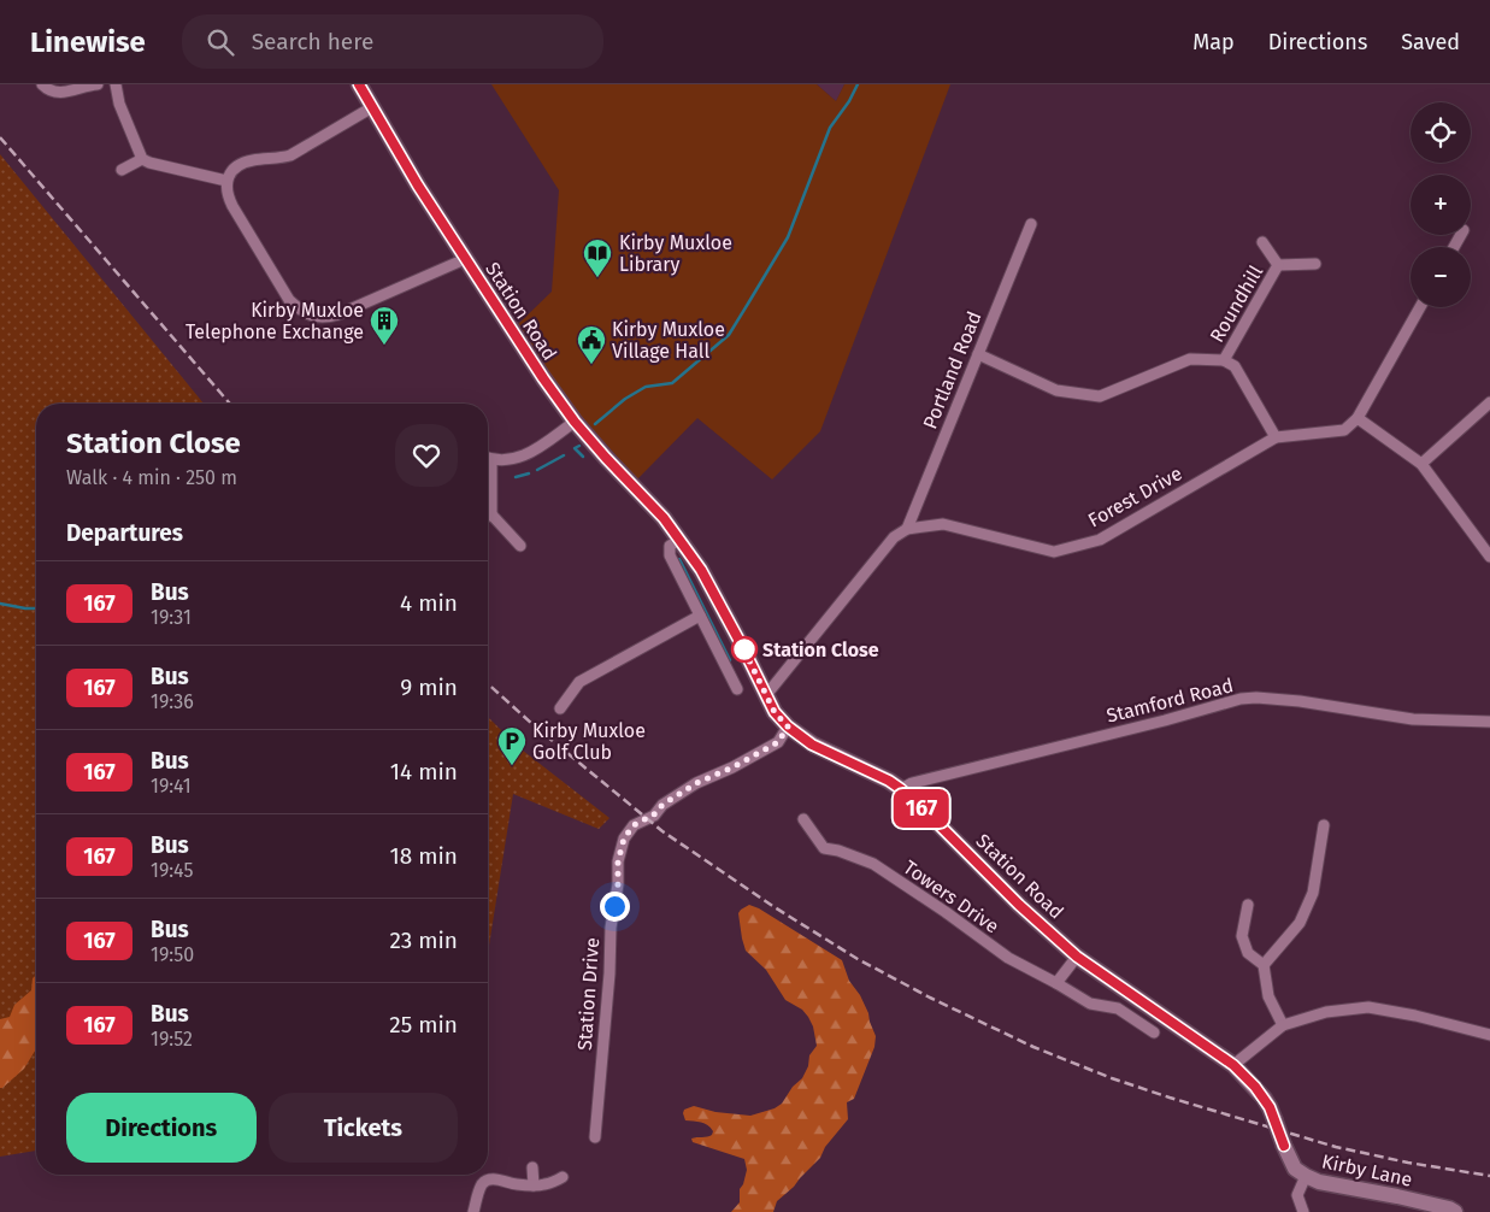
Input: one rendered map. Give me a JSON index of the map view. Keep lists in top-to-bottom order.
{
  "streets": {
    "street": [
      "Roundhill",
      "Station Road",
      "Portland Road",
      "Forest Drive",
      "Stamford Road",
      "Towers Drive",
      "Station Drive",
      "Kirby Lane"
    ]
  },
  "crossings": [
    ["Station Road", "Stamford Road"],
    ["Station Road", "Station Drive"],
    ["Station Road", "Kirby Lane"],
    ["Portland Road", "Forest Drive"]
  ],
  "places": {
    "library": ["Kirby Muxloe Library"],
    "building": ["Kirby Muxloe Telephone Exchange"],
    "public building": ["Kirby Muxloe Village Hall"],
    "other": ["Station Close"],
    "parking": ["Kirby Muxloe Golf Club"]
  },
  "lines": ["bus line 167"],
  "page": {
    "header": "Linewise",
    "search": "Search here",
    "nav": ["Map", "Directions", "Saved"],
    "on_map": "167",
    "map_buttons": ["+", "−"],
    "heading": [
      ["Station Close", "Walk · 4 min · 250 m"],
      "Departures"
    ],
    "list": [
      {
        "mark": "167",
        "name": "Bus",
        "note": "19:31",
        "value": "4 min"
      },
      {
        "mark": "167",
        "name": "Bus",
        "note": "19:36",
        "value": "9 min"
      },
      {
        "mark": "167",
        "name": "Bus",
        "note": "19:41",
        "value": "14 min"
      },
      {
        "mark": "167",
        "name": "Bus",
        "note": "19:45",
        "value": "18 min"
      },
      {
        "mark": "167",
        "name": "Bus",
        "note": "19:50",
        "value": "23 min"
      },
      {
        "mark": "167",
        "name": "Bus",
        "note": "19:52",
        "value": "25 min"
      }
    ],
    "buttons": ["Directions", "Tickets"]
  }
}
